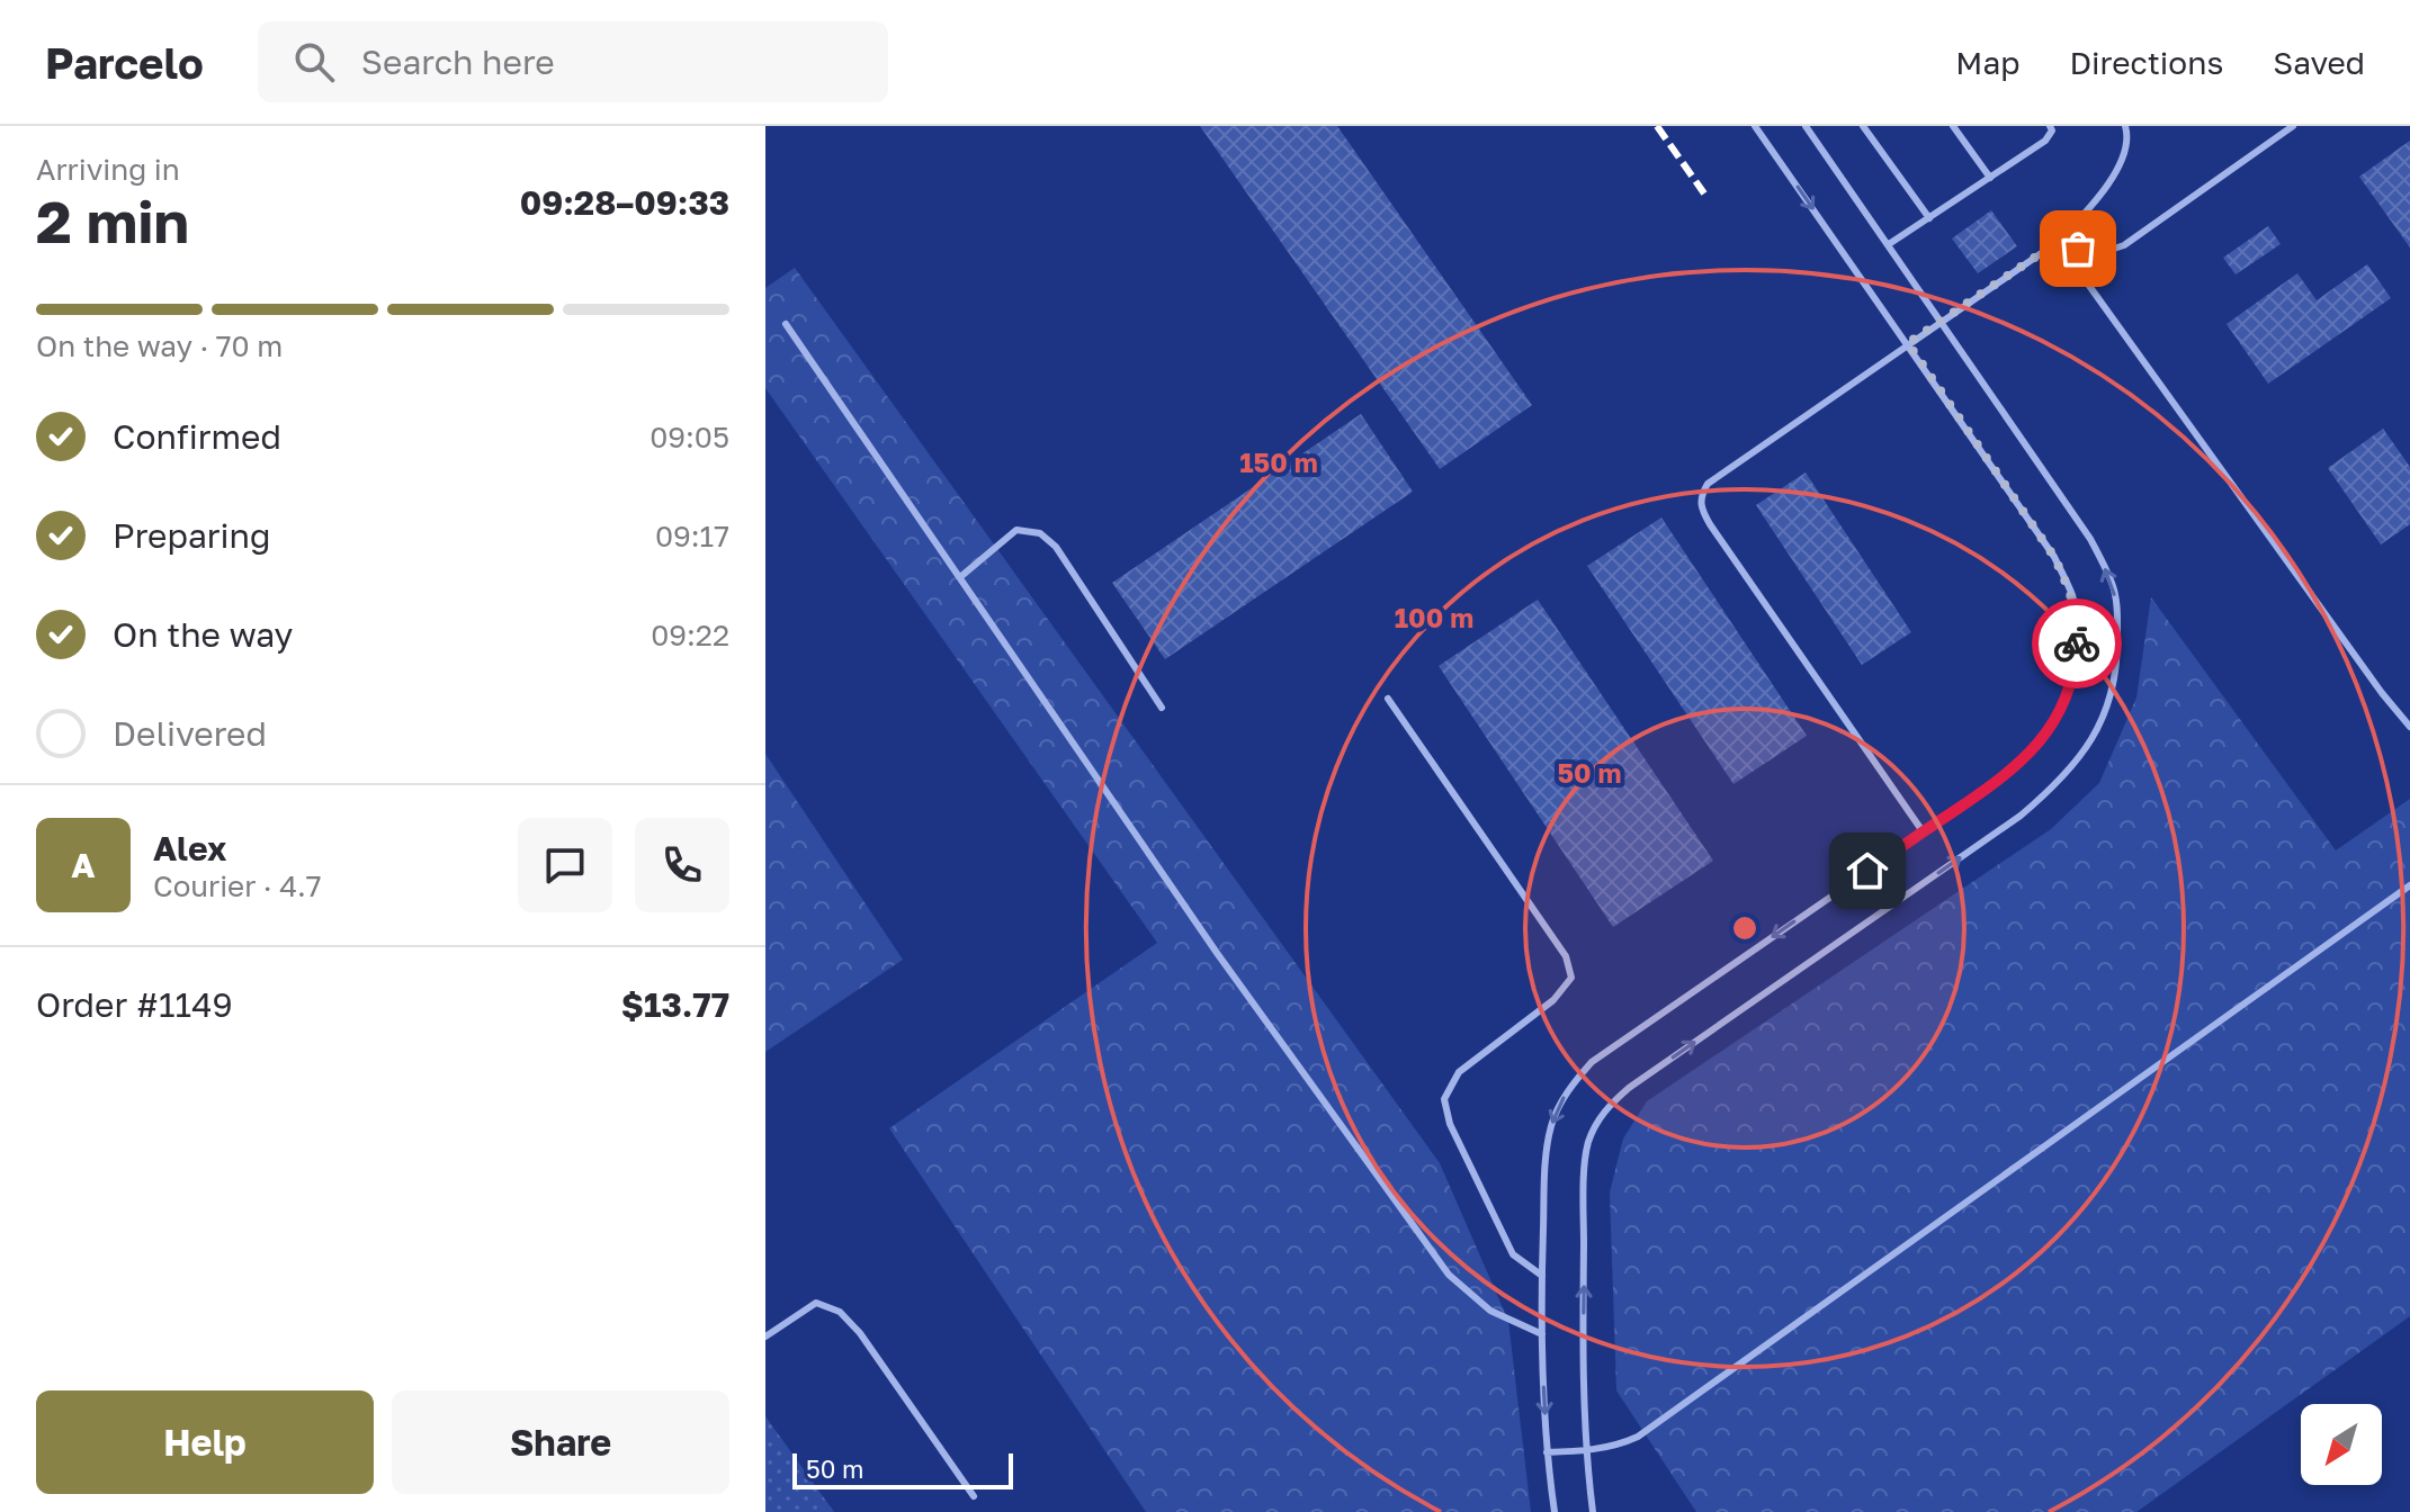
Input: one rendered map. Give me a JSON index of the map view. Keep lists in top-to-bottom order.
{
  "scale_bar": "50 m",
  "north": "bottom left",
  "page": {
    "header": "Parcelo",
    "search": "Search here",
    "nav": ["Map", "Directions", "Saved"],
    "heading": ["2 min", "Arriving in", "09:28–09:33"],
    "panel": [
      "Alex",
      "Courier · 4.7",
      "Order #1149",
      "$13.77"
    ],
    "bar": "On the way · 70 m",
    "list": [
      ["Confirmed", "09:05"],
      ["Preparing", "09:17"],
      ["On the way", "09:22"],
      "Delivered"
    ],
    "round": "A",
    "buttons": ["Help", "Share"],
    "scale": "50 m"
  },
  "rings": ["150 m", "100 m", "50 m"]
}
